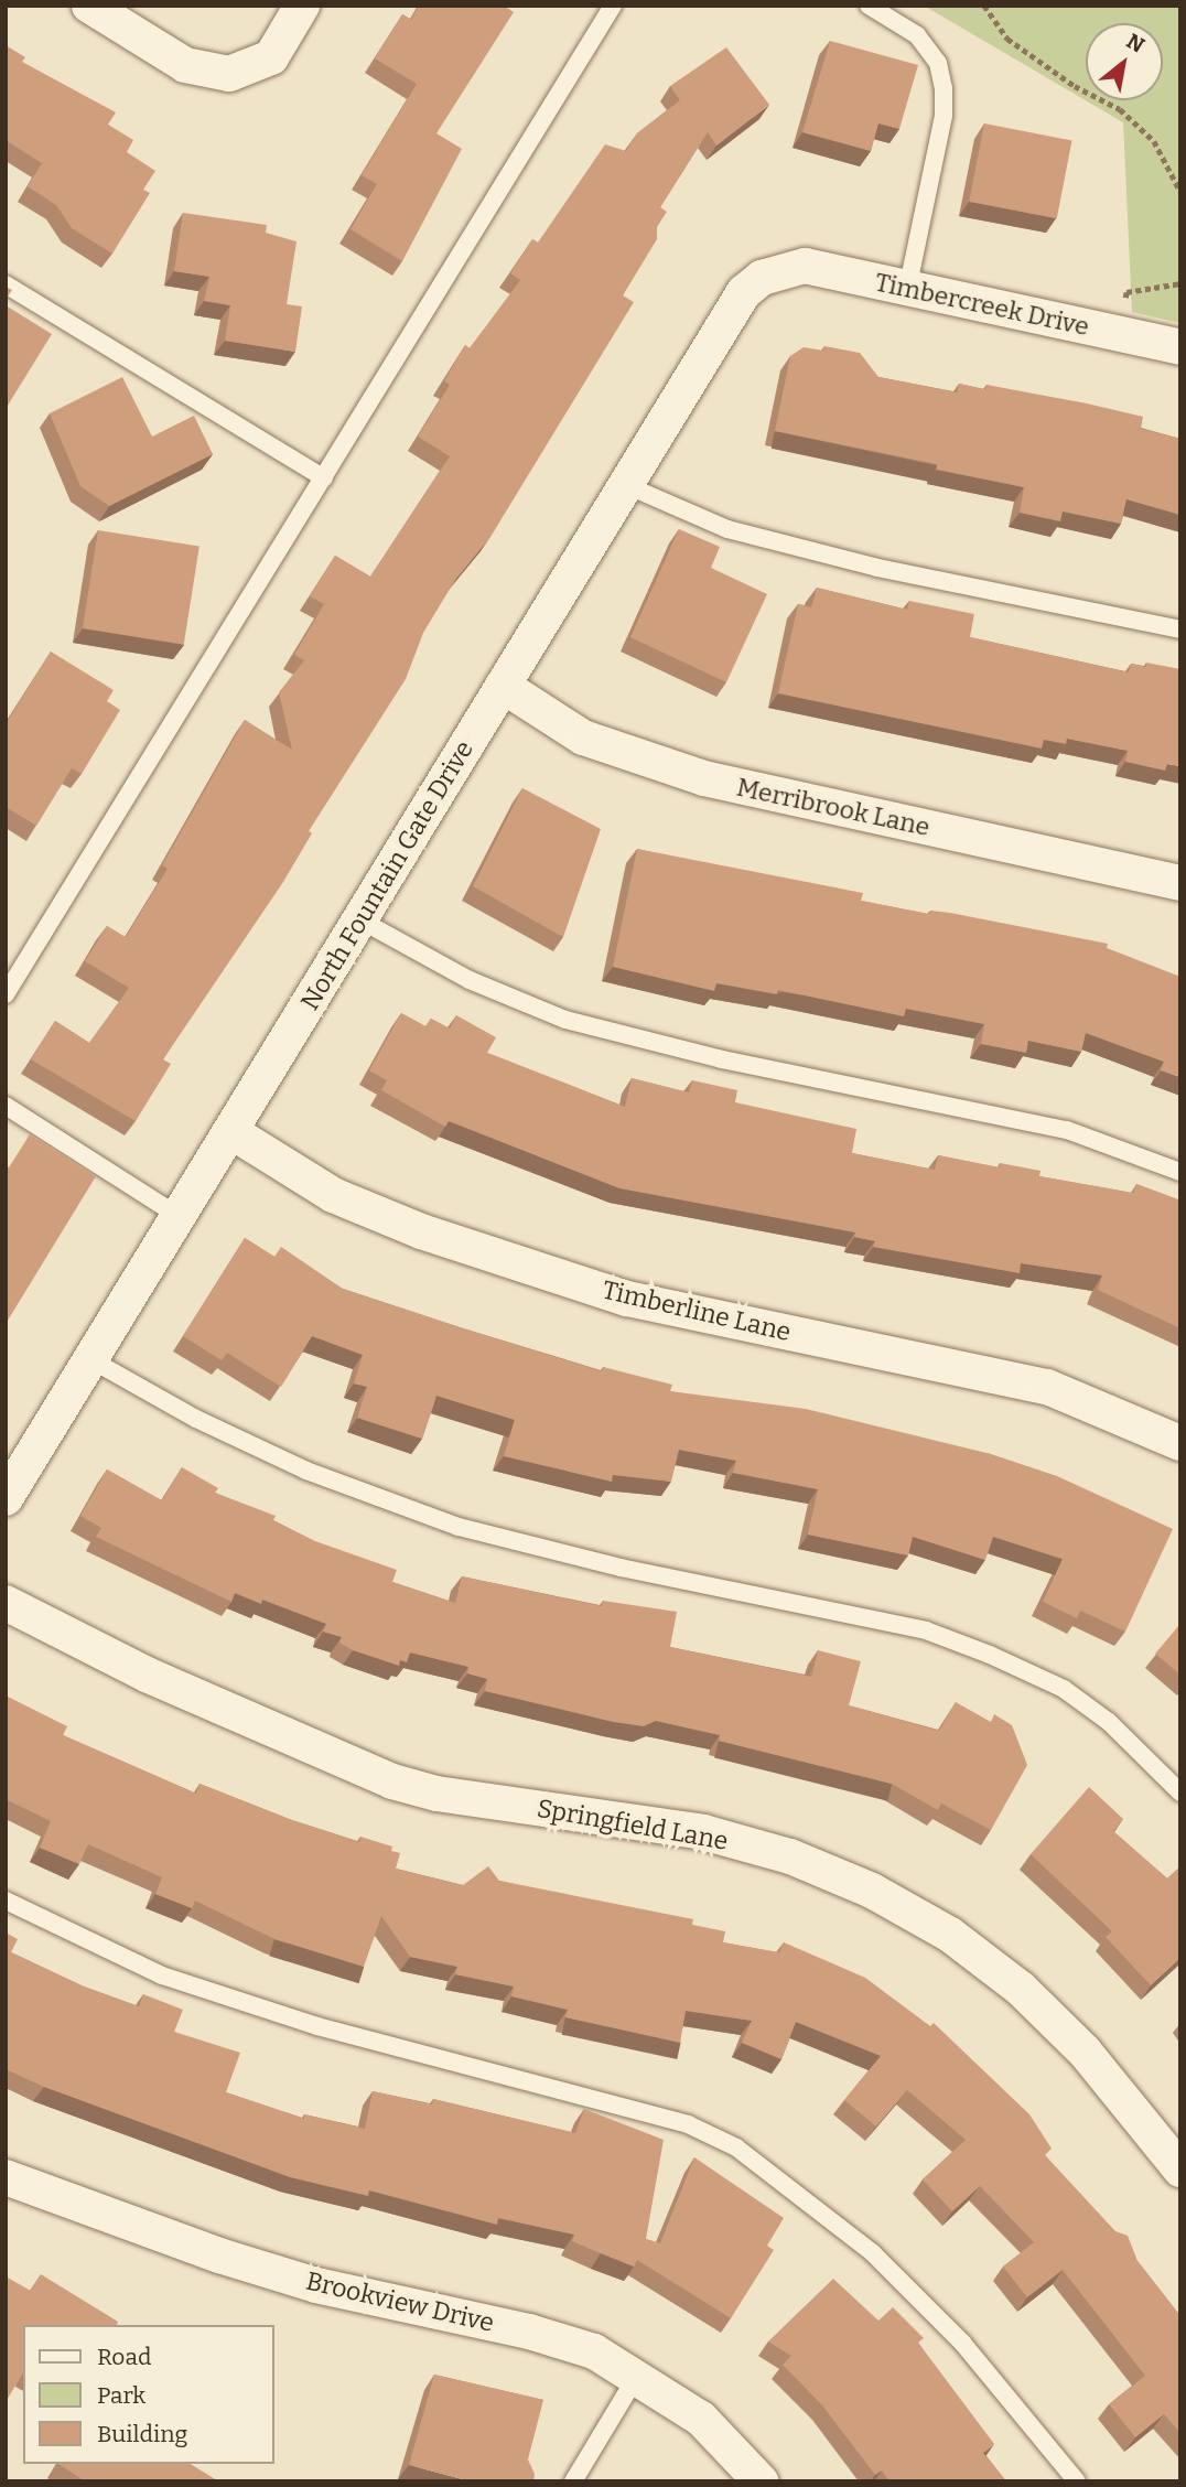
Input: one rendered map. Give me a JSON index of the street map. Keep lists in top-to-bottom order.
{
  "streets": {
    "street": [
      "Timbercreek Drive",
      "Merribrook Lane",
      "North Fountain Gate Drive",
      "Timberline Lane",
      "Springfield Lane",
      "Brookview Drive"
    ]
  },
  "crossings": [
    ["Timbercreek Drive", "North Fountain Gate Drive"],
    ["Merribrook Lane", "North Fountain Gate Drive"],
    ["North Fountain Gate Drive", "Timberline Lane"]
  ],
  "legend": ["Road", "Park", "Building"],
  "north": "top right"
}
